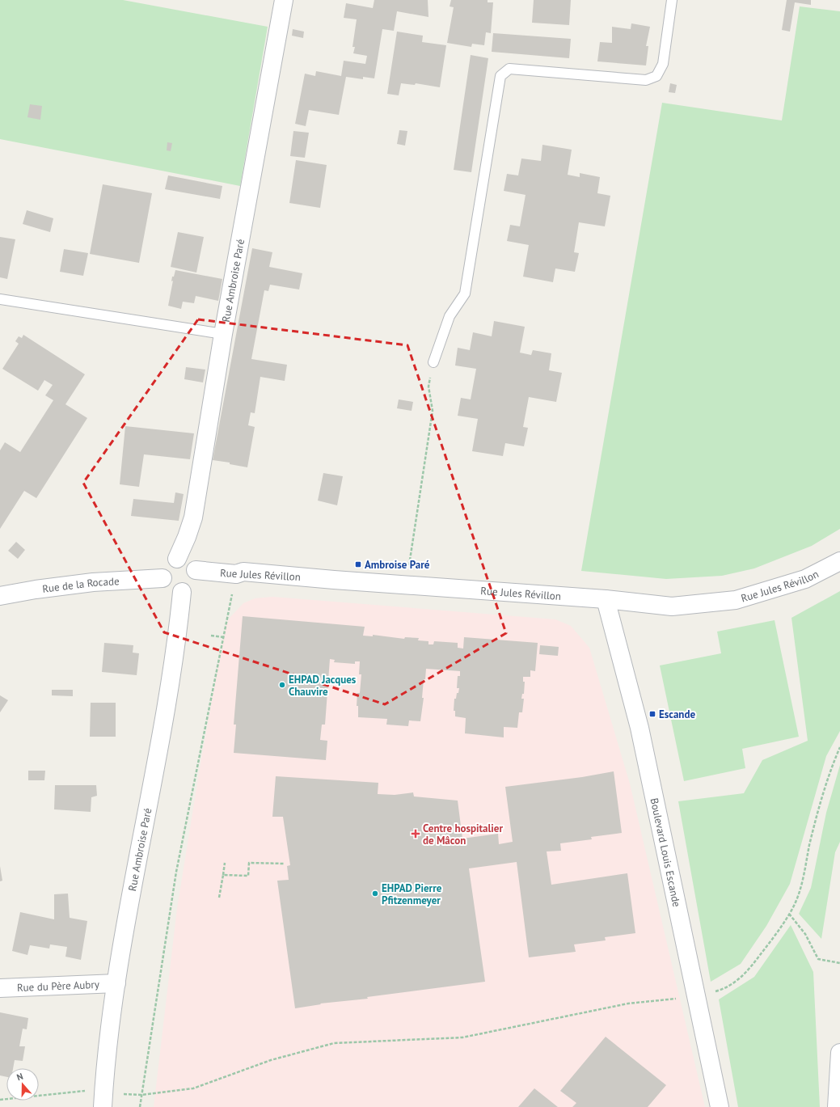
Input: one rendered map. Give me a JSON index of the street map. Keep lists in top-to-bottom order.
{
  "streets": {
    "street": [
      "Rue Ambroise Paré",
      "Rue Jules Révillon",
      "Rue de la Rocade",
      "Boulevard Louis Escande",
      "Rue du Père Aubry"
    ]
  },
  "crossings": [
    ["Rue Ambroise Paré", "Rue Jules Révillon"],
    ["Rue Ambroise Paré", "Rue de la Rocade"],
    ["Rue Ambroise Paré", "Rue du Père Aubry"],
    ["Rue Jules Révillon", "Rue de la Rocade"],
    ["Rue Jules Révillon", "Boulevard Louis Escande"]
  ],
  "places": {
    "transit": ["Ambroise Paré", "Escande"],
    "other": ["EHPAD Jacques Chauvire", "EHPAD Pierre Pfitzenmeyer"],
    "health": ["Centre hospitalier de Mâcon"]
  },
  "north": "top"
}
